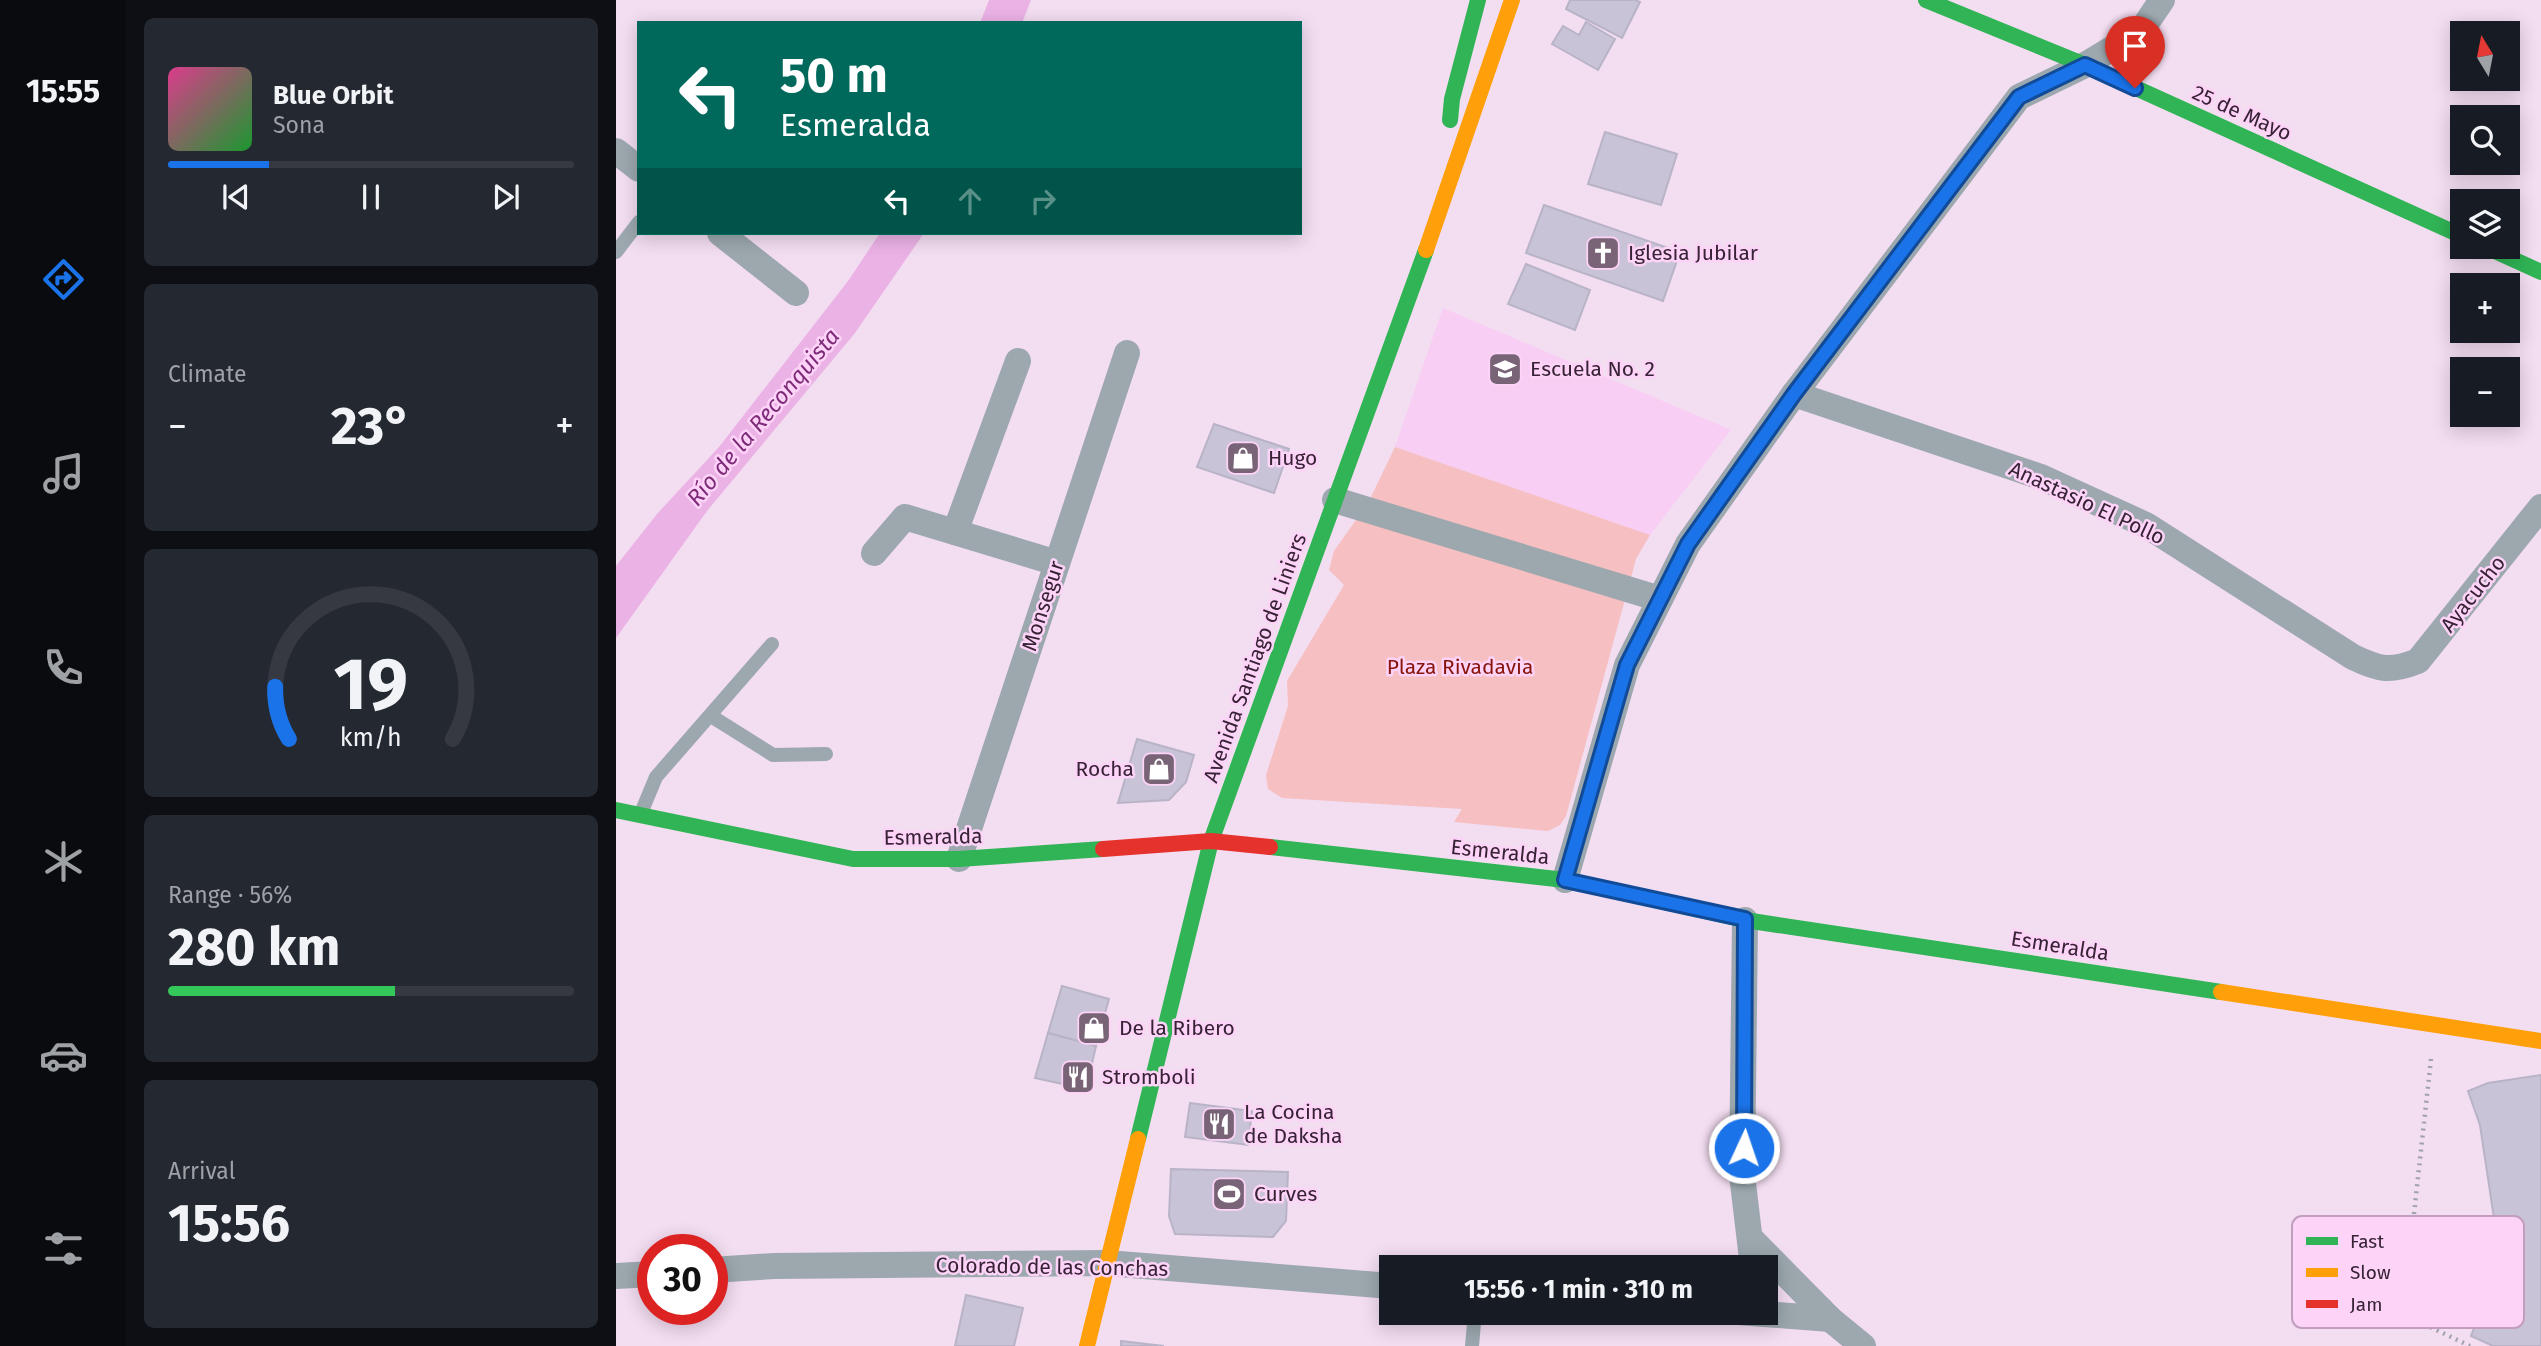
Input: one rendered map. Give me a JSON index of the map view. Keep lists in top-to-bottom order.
{
  "streets": {
    "main road": ["25 de Mayo", "Avenida Santiago de Liniers", "Esmeralda"],
    "street": [
      "Anastasio El Pollo",
      "Ayacucho",
      "Monsegur",
      "Colorado de las Conchas"
    ]
  },
  "crossings": [
    ["Anastasio El Pollo", "Ayacucho"],
    ["Monsegur", "Esmeralda"],
    ["Avenida Santiago de Liniers", "Esmeralda"],
    ["Avenida Santiago de Liniers", "Colorado de las Conchas"]
  ],
  "water": ["Río de la Reconquista"],
  "parks": ["Plaza Rivadavia"],
  "places": {
    "church": ["Iglesia Jubilar"],
    "school or university": ["Escuela No. 2"],
    "shop": ["Hugo", "Rocha", "De la Ribero"],
    "restaurant": ["Stromboli", "La Cocina de Daksha"],
    "sports": ["Curves"]
  },
  "legend": ["Fast", "Slow", "Jam"],
  "north": "top",
  "page": {
    "tabs": "15:55",
    "map_buttons": ["+", "−"],
    "turn": ["50 m", "Esmeralda"],
    "song": ["Blue Orbit", "Sona"],
    "tile": [
      "Climate",
      ["Range · 56%", "280 km"],
      ["Arrival", "15:56"]
    ],
    "heat": ["−", "23°", "+"],
    "limit": "30",
    "trip": "15:56 · 1 min · 310 m",
    "gauge": ["19", "km/h"]
  }
}
